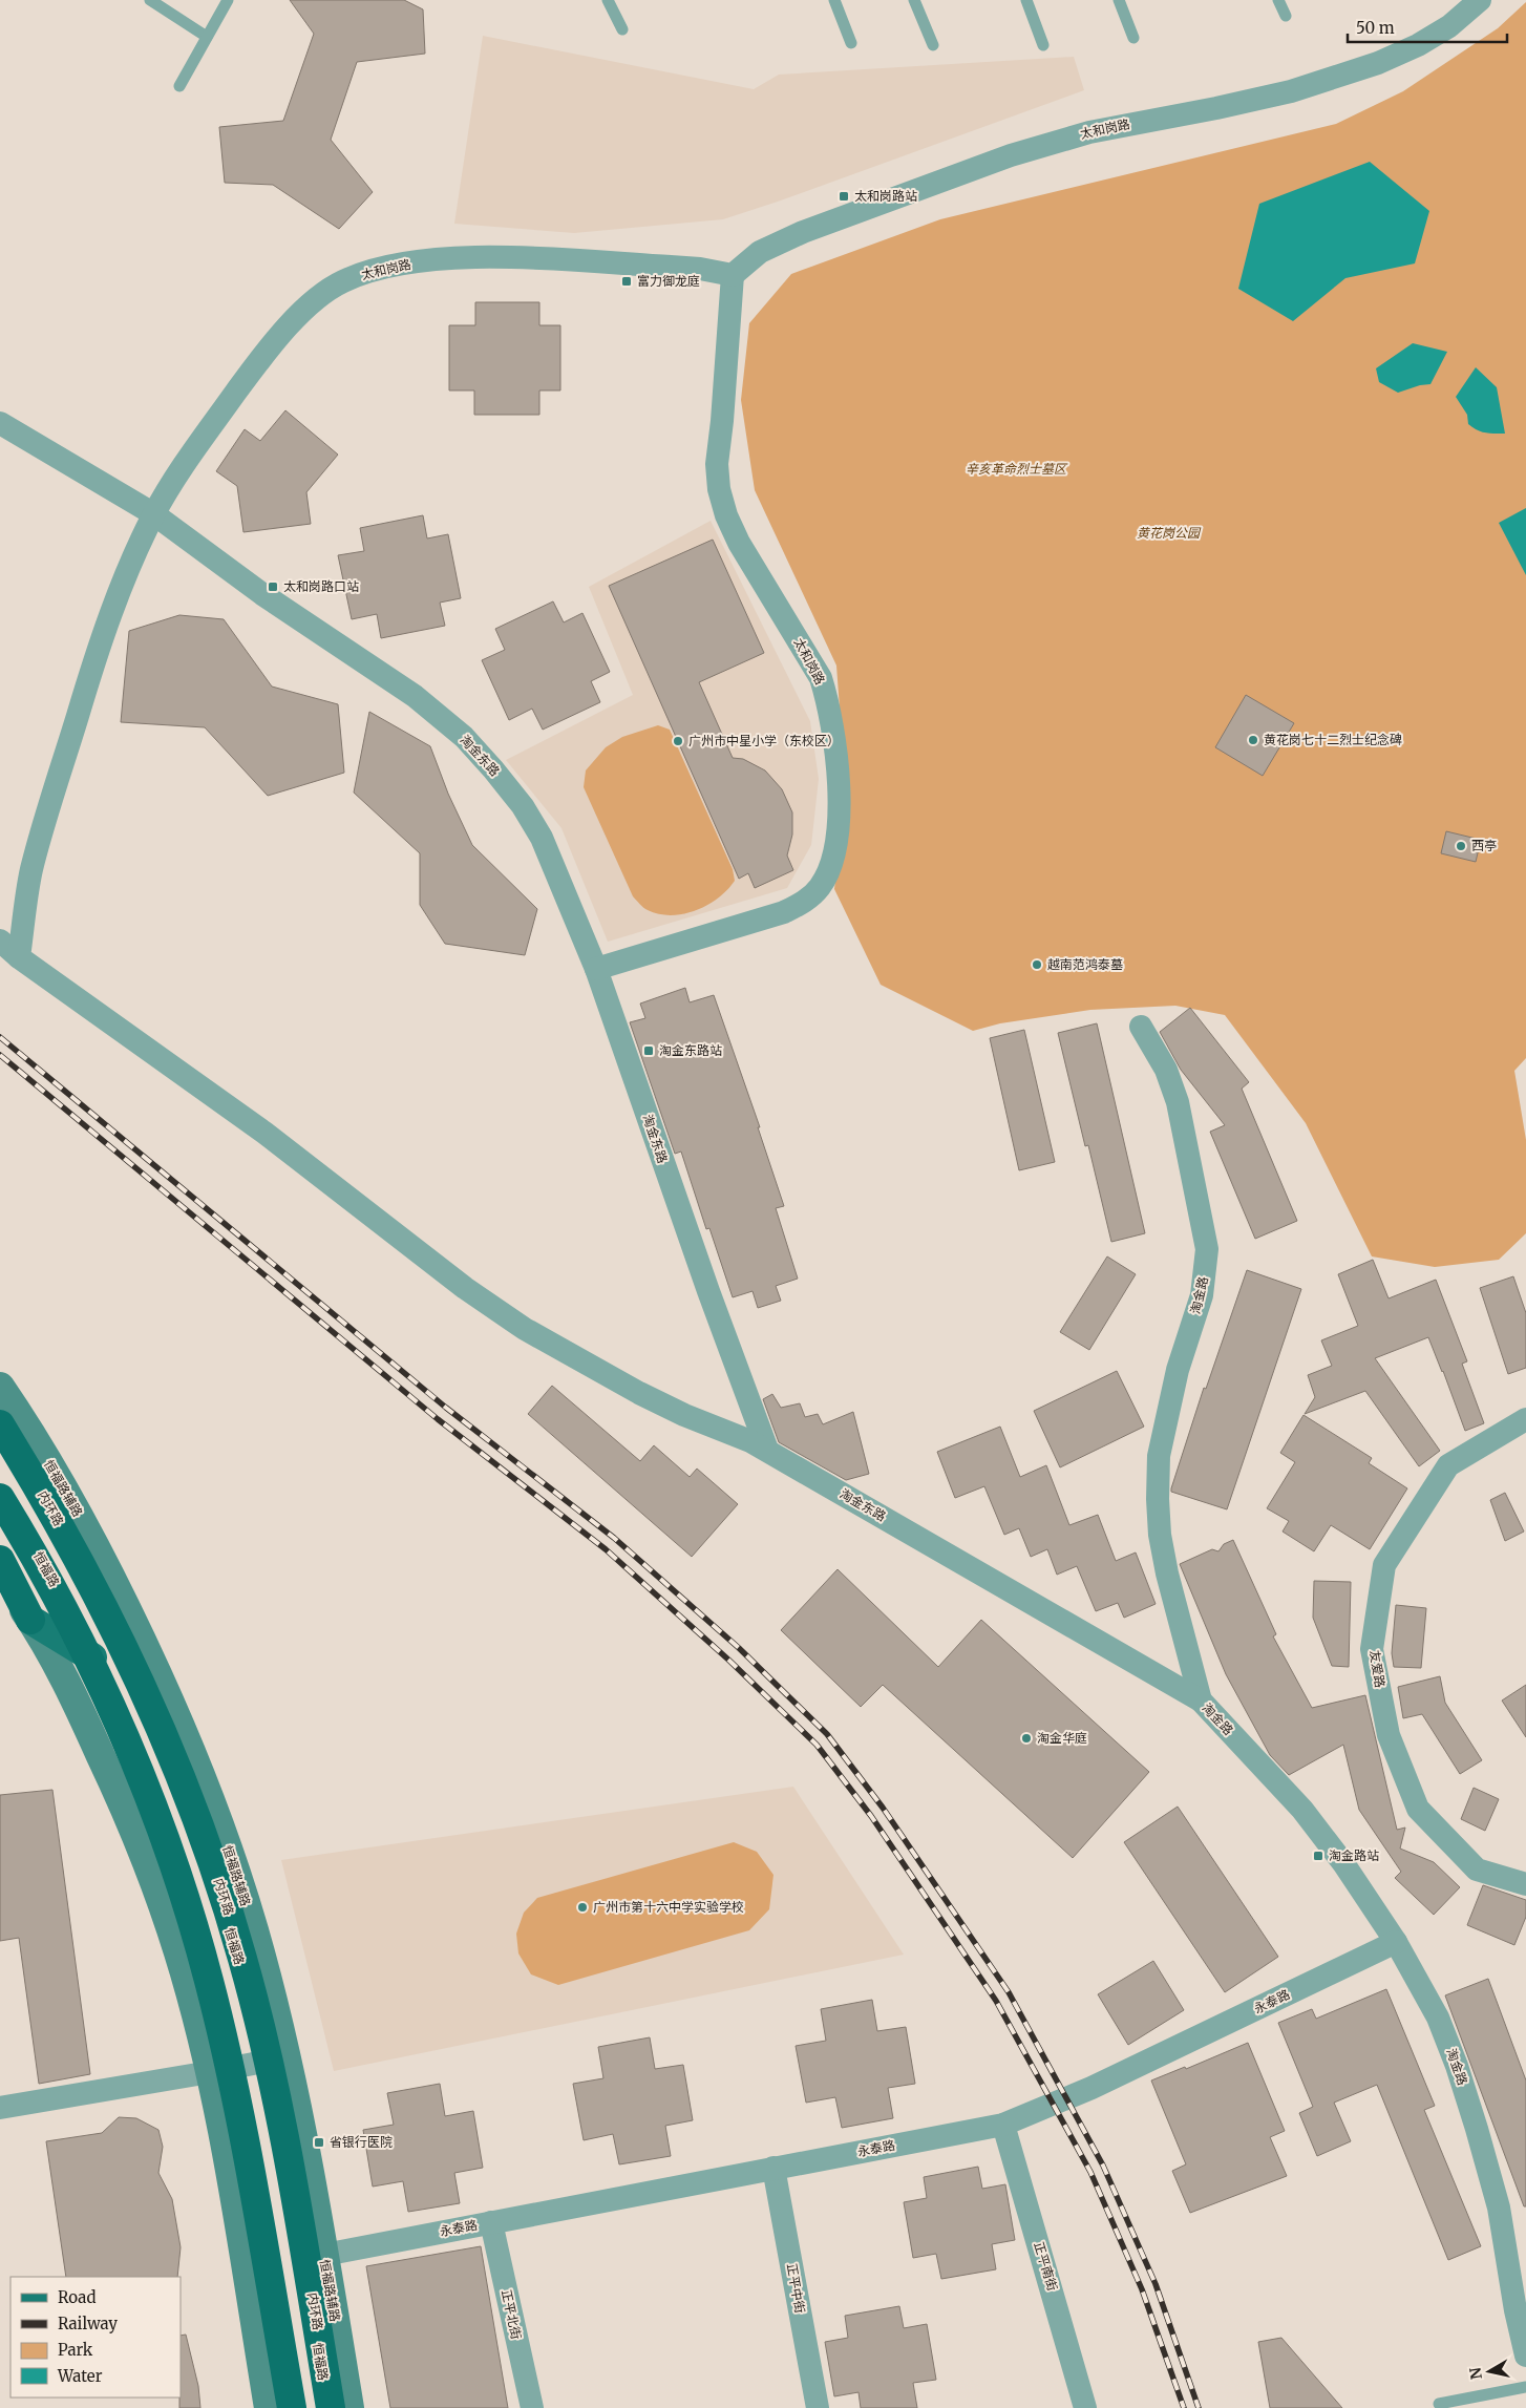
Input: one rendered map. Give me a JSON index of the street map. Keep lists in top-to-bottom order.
{
  "streets": {
    "highway": ["内环路"],
    "main road": ["恒福路辅路", "恒福路"],
    "street": [
      "太和岗路",
      "淘金东路",
      "淘金路",
      "友爱路",
      "永泰路",
      "正平南街",
      "正平中街",
      "正平北街"
    ]
  },
  "crossings": [
    ["太和岗路", "淘金东路"],
    ["淘金东路", "淘金路"],
    ["淘金路", "永泰路"],
    ["恒福路辅路", "恒福路"],
    ["恒福路辅路", "永泰路"],
    ["内环路", "恒福路"],
    ["永泰路", "正平南街"],
    ["永泰路", "正平中街"],
    ["永泰路", "正平北街"]
  ],
  "parks": ["辛亥革命烈士墓区", "黄花岗公园"],
  "places": {
    "transit": [
      "太和岗路站",
      "富力御龙庭",
      "太和岗路口站",
      "淘金东路站",
      "淘金路站",
      "省银行医院"
    ],
    "other": [
      "黄花岗七十二烈士纪念碑",
      "广州市中星小学（东校区）",
      "西亭",
      "越南范鸿泰墓",
      "淘金华庭",
      "广州市第十六中学实验学校"
    ]
  },
  "legend": [
    "Road",
    "Railway",
    "Park",
    "Water"
  ],
  "scale_bar": "50 m",
  "north": "left"
}
